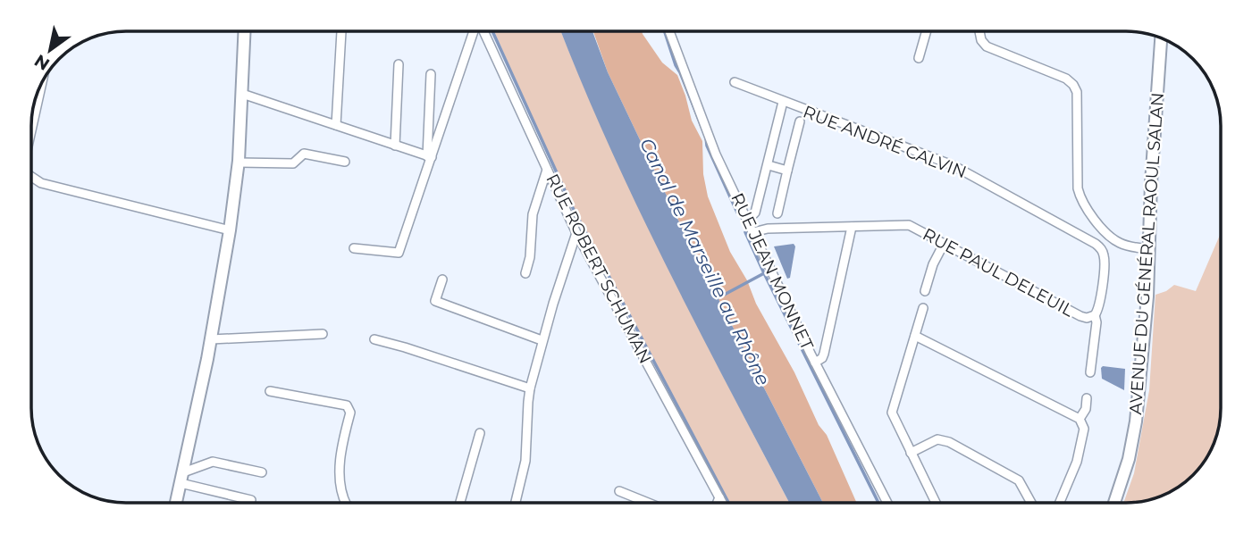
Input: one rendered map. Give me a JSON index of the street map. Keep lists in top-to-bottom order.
{
  "streets": {
    "main road": ["AVENUE DU GÉNÉRAL RAOUL SALAN"],
    "street": [
      "RUE ANDRÉ CALVIN",
      "RUE ROBERT SCHUMAN",
      "RUE JEAN MONNET",
      "RUE PAUL DELEUIL"
    ]
  },
  "crossings": [
    ["RUE ANDRÉ CALVIN", "RUE JEAN MONNET"],
    ["RUE ANDRÉ CALVIN", "RUE PAUL DELEUIL"],
    ["RUE JEAN MONNET", "RUE PAUL DELEUIL"]
  ],
  "water": ["Canal de Marseille au Rhône"],
  "north": "bottom left"
}
